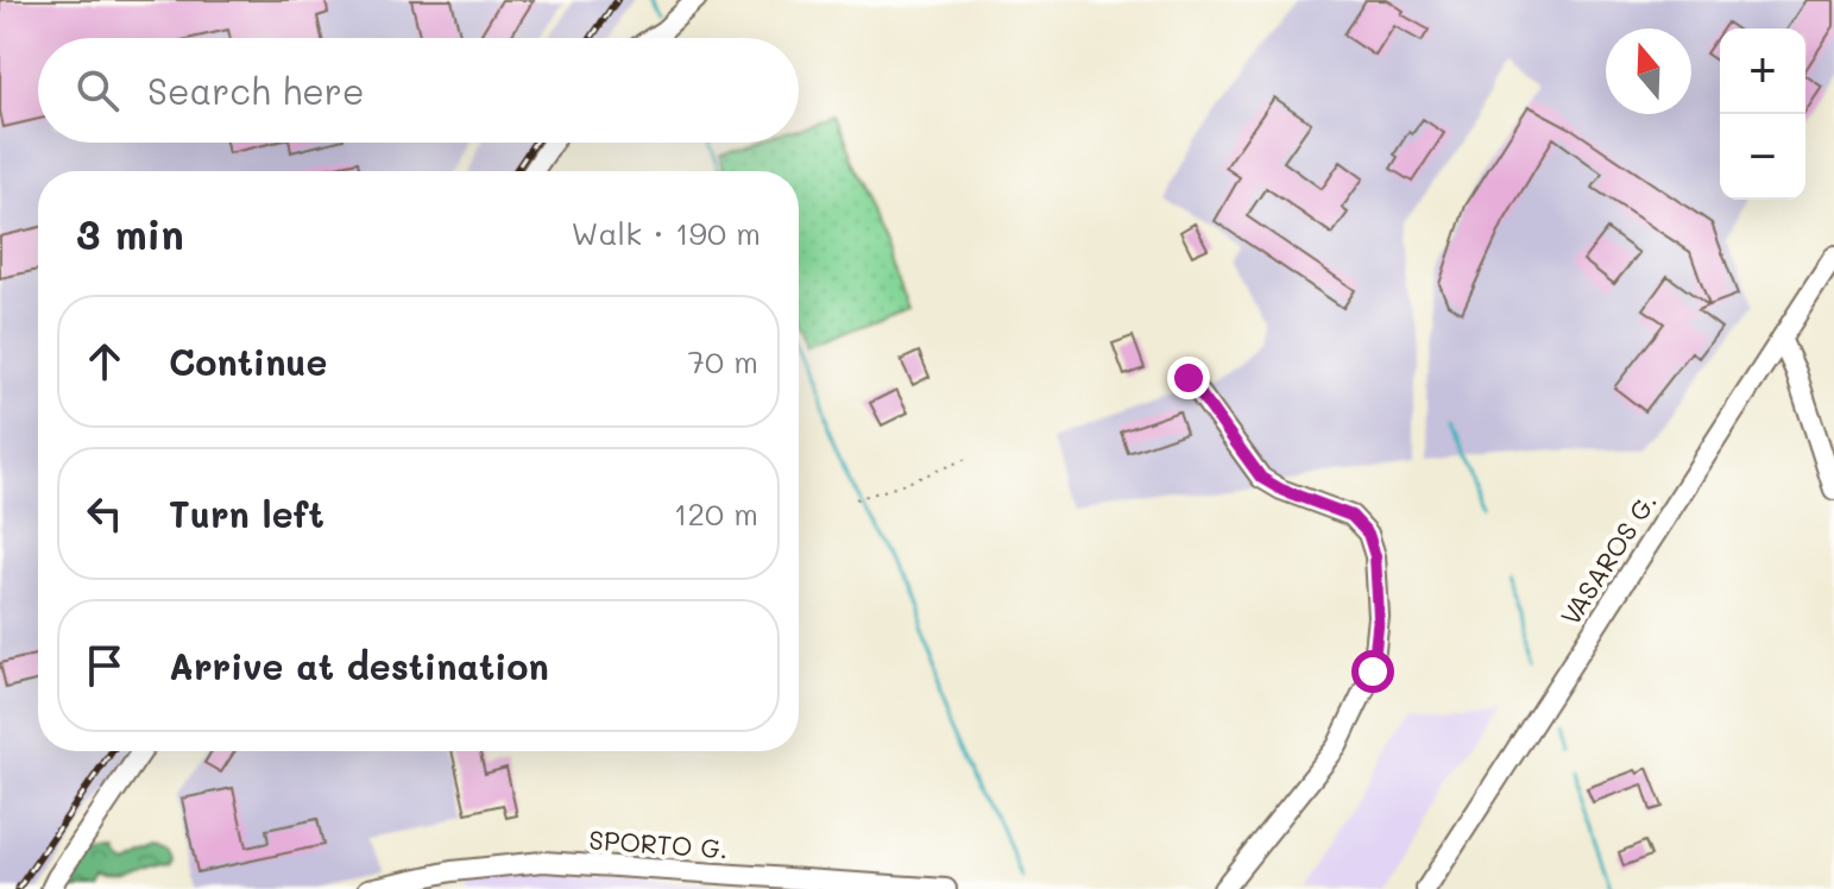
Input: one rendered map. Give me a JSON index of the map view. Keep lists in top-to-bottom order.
{
  "streets": {
    "street": ["VASAROS G.", "SPORTO G."]
  },
  "north": "top",
  "page": {
    "map_buttons": ["+", "−"],
    "search": "Search here",
    "heading": ["3 min", "Walk · 190 m"],
    "list": [
      ["Continue", "70 m"],
      ["Turn left", "120 m"],
      "Arrive at destination"
    ]
  }
}
